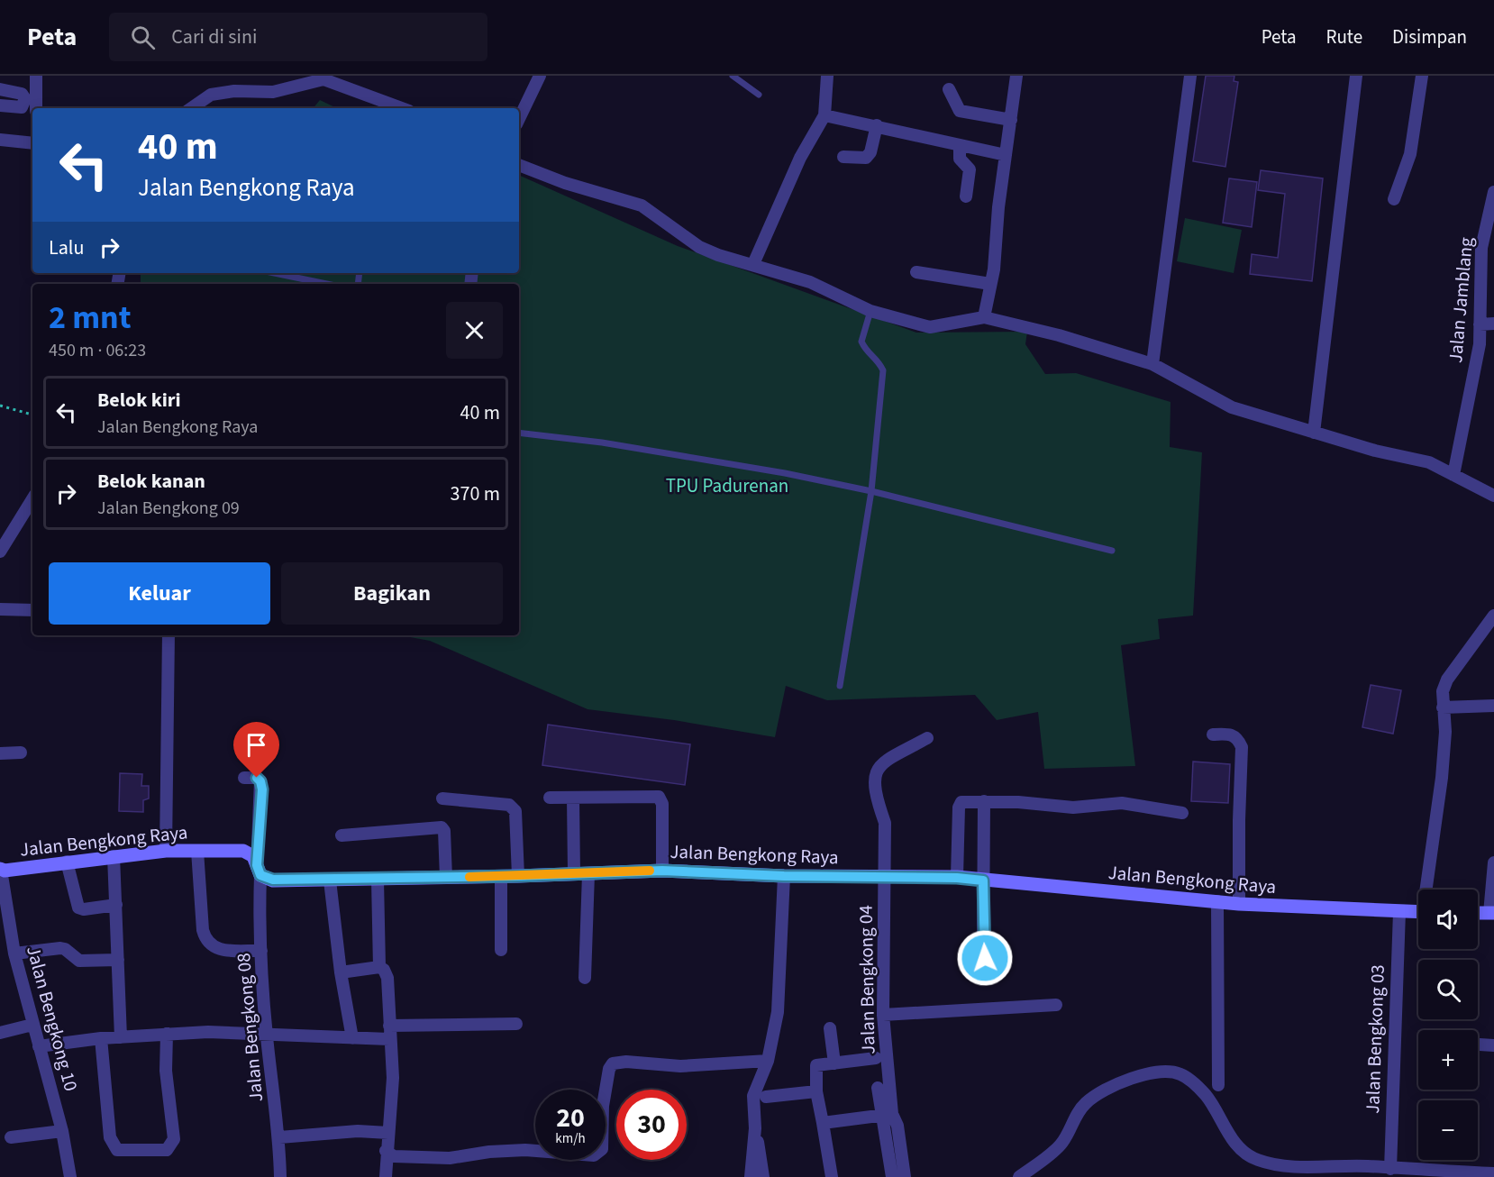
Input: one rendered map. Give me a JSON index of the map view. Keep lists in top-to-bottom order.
{
  "streets": {
    "street": [
      "Jalan Jamblang",
      "Jalan Bengkong Raya",
      "Jalan Bengkong 04",
      "Jalan Bengkong 10",
      "Jalan Bengkong 08",
      "Jalan Bengkong 03"
    ]
  },
  "crossings": [
    ["Jalan Bengkong Raya", "Jalan Bengkong 04"],
    ["Jalan Bengkong Raya", "Jalan Bengkong 10"],
    ["Jalan Bengkong Raya", "Jalan Bengkong 08"],
    ["Jalan Bengkong Raya", "Jalan Bengkong 03"]
  ],
  "parks": ["TPU Padurenan"],
  "page": {
    "header": "Peta",
    "search": "Cari di sini",
    "nav": ["Peta", "Rute", "Disimpan"],
    "turn": ["40 m", "Jalan Bengkong Raya"],
    "then": "Lalu",
    "heading": ["2 mnt", "450 m · 06:23"],
    "list": [
      {
        "name": "Belok kiri",
        "note": "Jalan Bengkong Raya",
        "value": "40 m"
      },
      {
        "name": "Belok kanan",
        "note": "Jalan Bengkong 09",
        "value": "370 m"
      }
    ],
    "buttons": ["Keluar", "Bagikan"],
    "map_buttons": ["+", "−"],
    "speed": "20 km/h",
    "limit": "30"
  }
}
